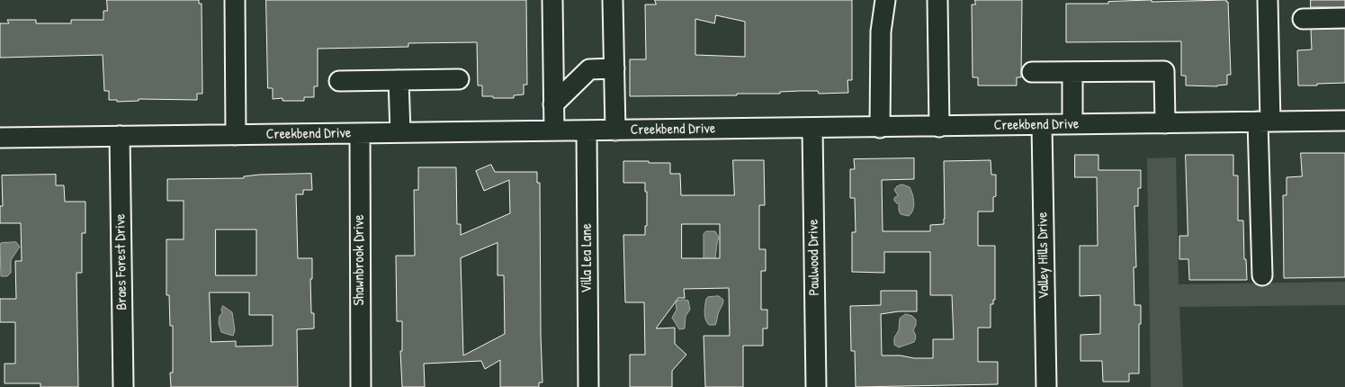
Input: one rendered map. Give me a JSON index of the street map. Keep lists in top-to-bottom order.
{
  "streets": {
    "street": [
      "Creekbend Drive",
      "Valley Hills Drive",
      "Paulwood Drive",
      "Villa Lea Lane",
      "Shawnbrook Drive",
      "Braes Forest Drive"
    ]
  },
  "crossings": [
    ["Creekbend Drive", "Valley Hills Drive"],
    ["Creekbend Drive", "Paulwood Drive"],
    ["Creekbend Drive", "Villa Lea Lane"],
    ["Creekbend Drive", "Shawnbrook Drive"],
    ["Creekbend Drive", "Braes Forest Drive"]
  ]
}
